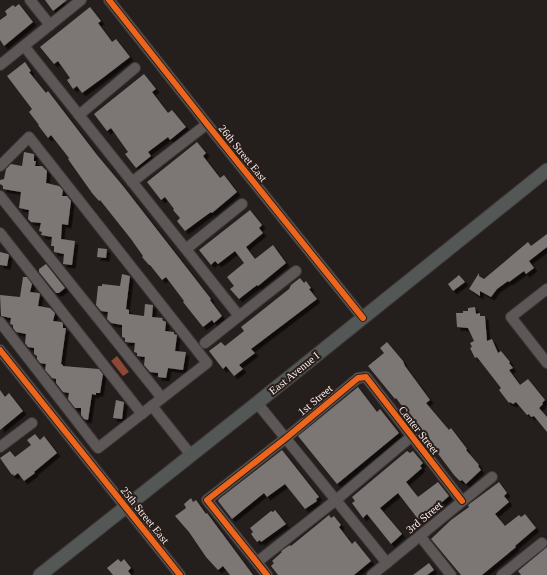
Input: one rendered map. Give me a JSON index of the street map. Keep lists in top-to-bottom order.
{
  "streets": {
    "main road": ["East Avenue I"],
    "street": [
      "26th Street East",
      "1st Street",
      "Center Street",
      "25th Street East",
      "3rd Street"
    ]
  },
  "crossings": [
    ["26th Street East", "East Avenue I"],
    ["East Avenue I", "25th Street East"],
    ["1st Street", "Center Street"],
    ["Center Street", "3rd Street"]
  ]
}
